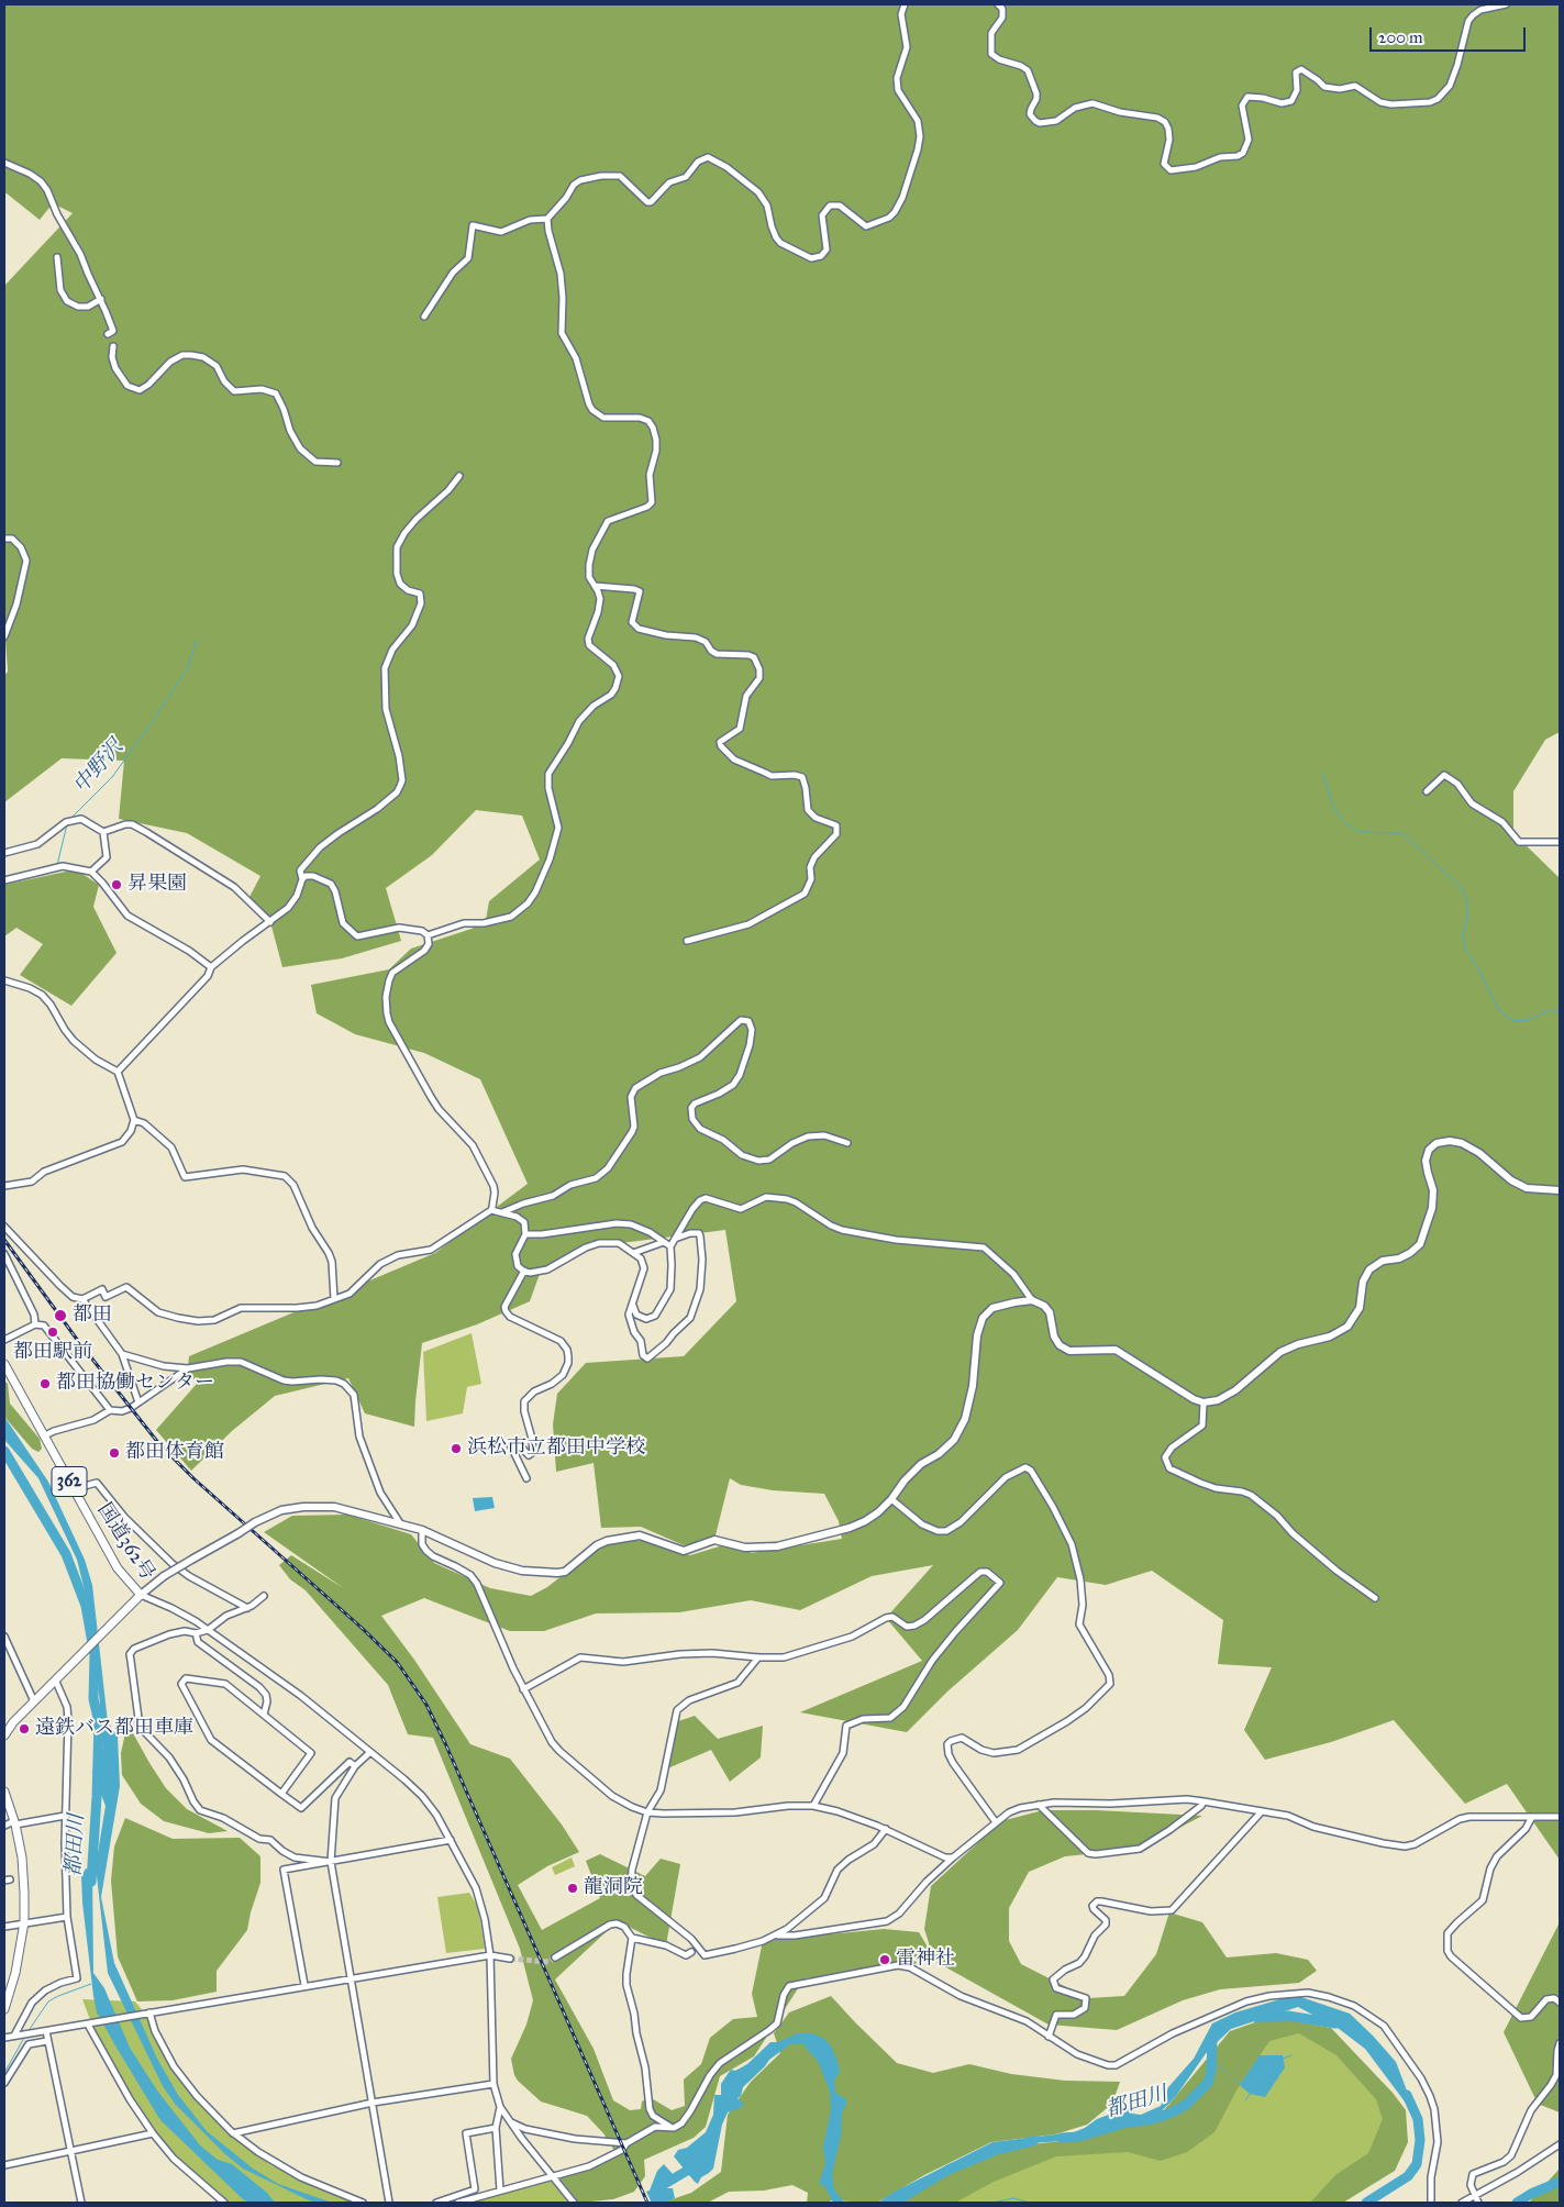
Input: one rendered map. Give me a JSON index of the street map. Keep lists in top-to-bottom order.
{
  "streets": {
    "highway": ["362", "国道362号"]
  },
  "water": ["中野沢", "都田川"],
  "places": [
    "昇果園",
    "都田",
    "都田駅前",
    "都田協働センター",
    "浜松市立都田中学校",
    "都田体育館",
    "遠鉄バス都田車庫",
    "龍洞院",
    "雷神社"
  ],
  "scale_bar": "200 m"
}
